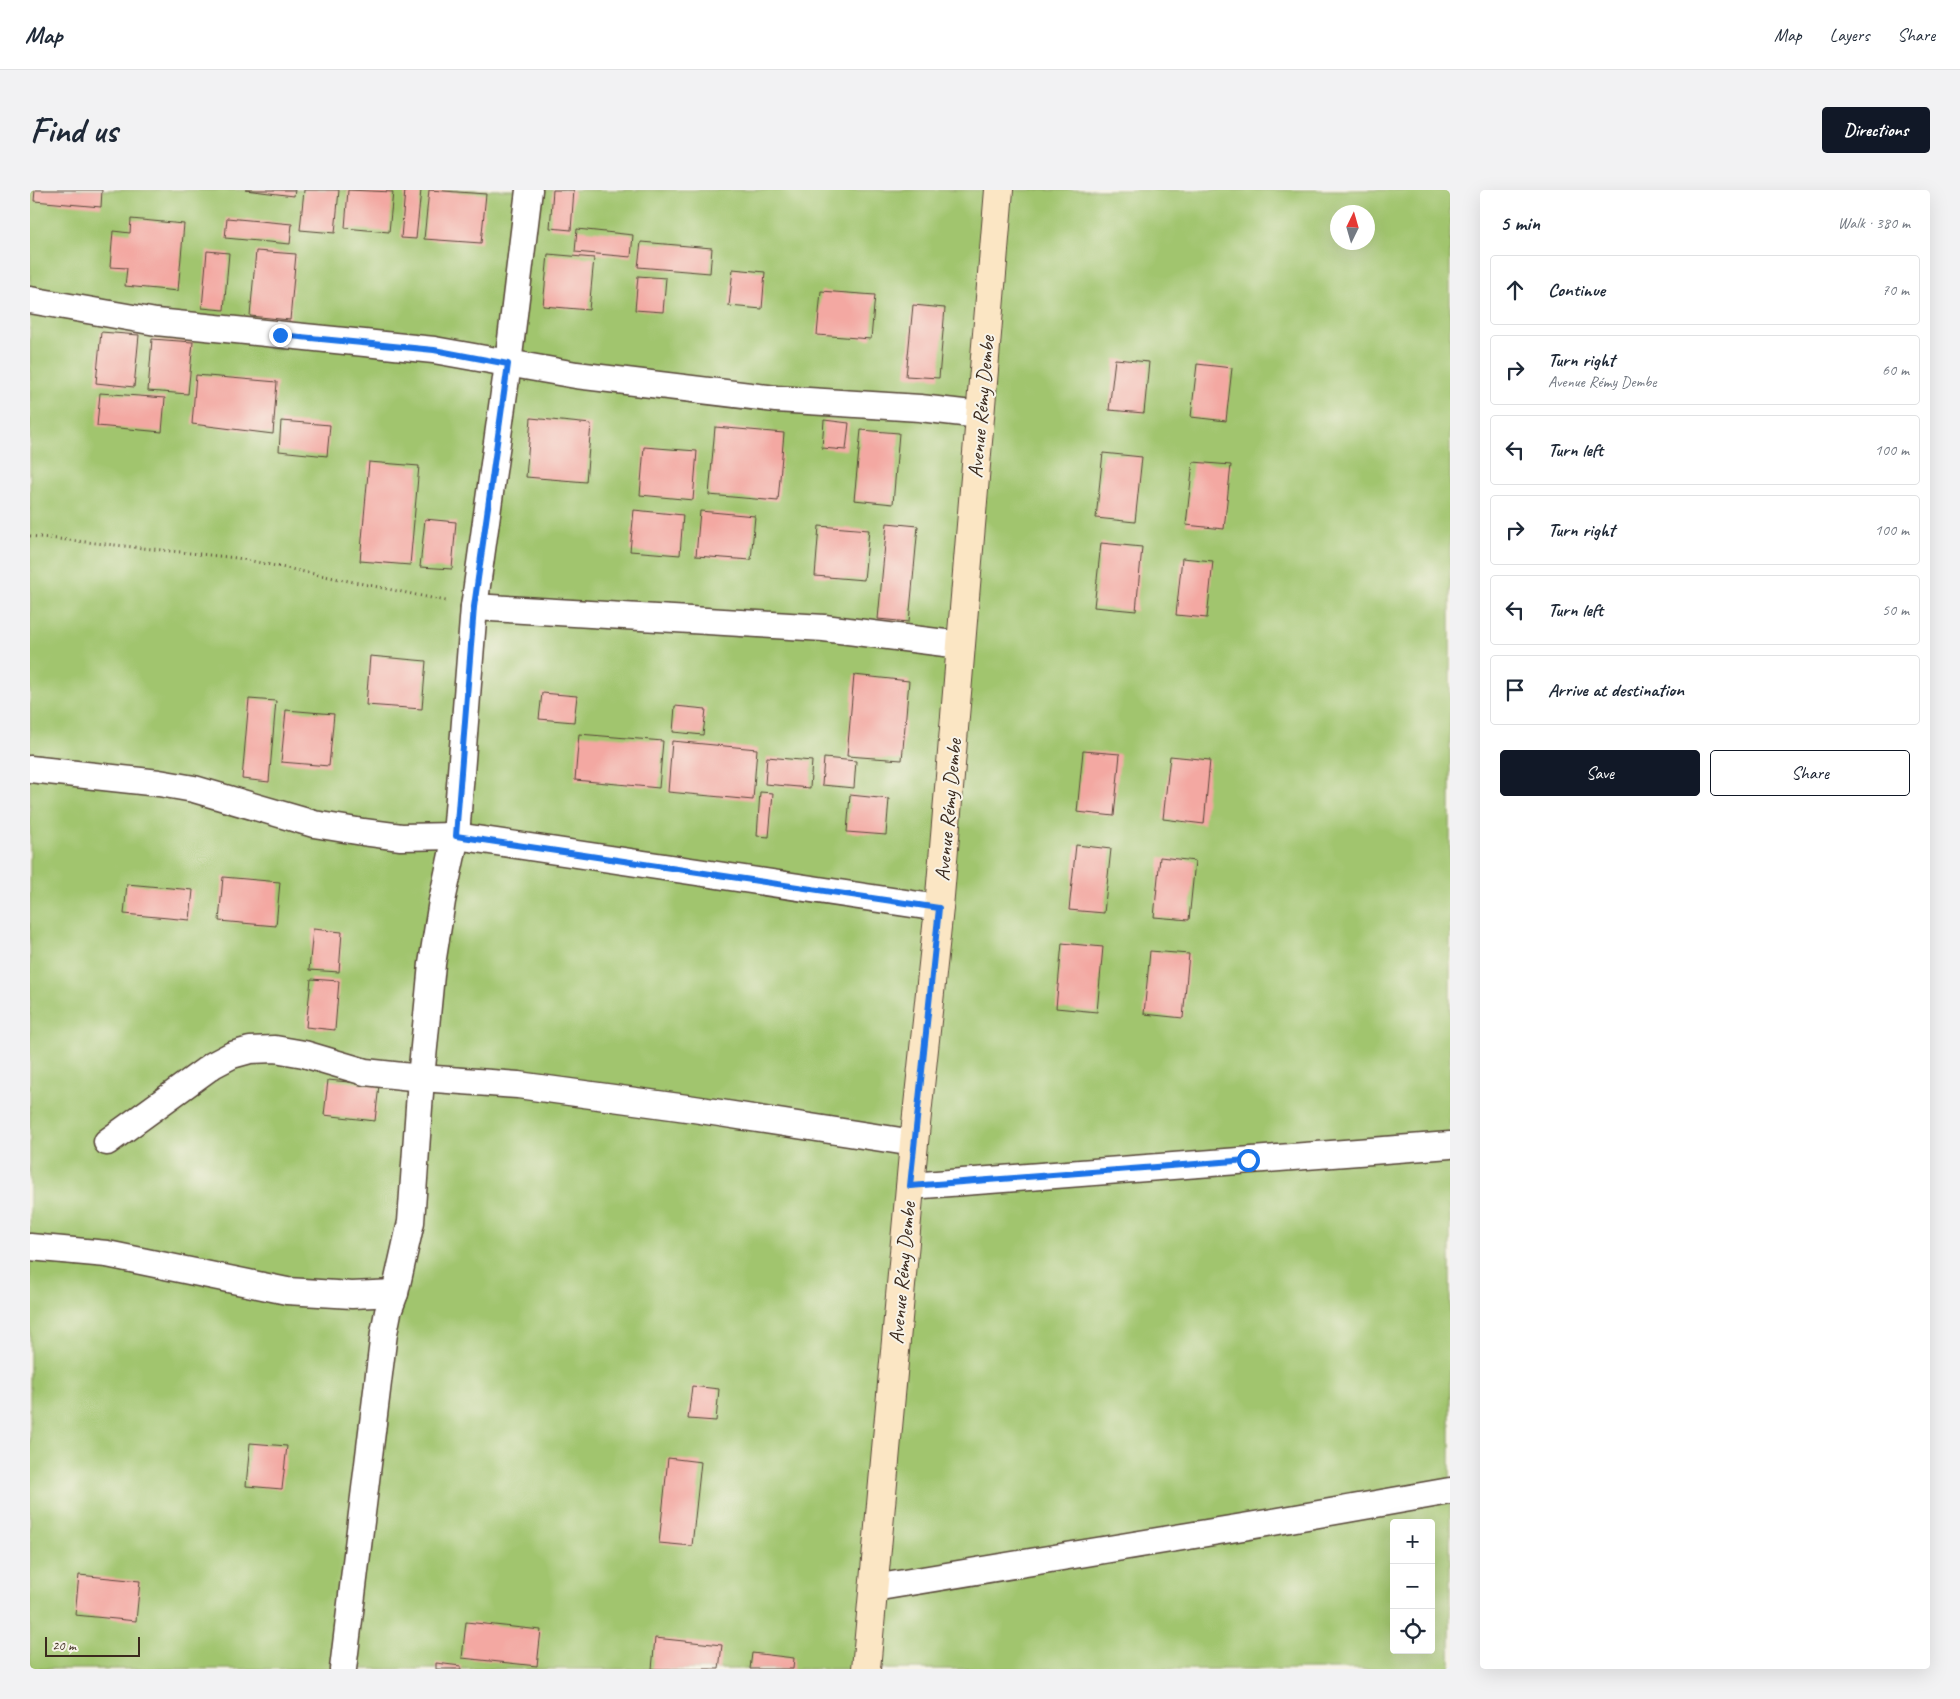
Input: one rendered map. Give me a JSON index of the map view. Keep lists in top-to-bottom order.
{
  "streets": {
    "street": ["Avenue Rémy Dembe"]
  },
  "scale_bar": "20 m",
  "north": "top",
  "page": {
    "header": "Map",
    "nav": ["Map", "Layers", "Share"],
    "buttons": [
      "Directions",
      ["Save", "Share"]
    ],
    "title": "Find us",
    "heading": ["5 min", "Walk · 380 m"],
    "list": [
      ["Continue", "70 m"],
      ["Turn right", "Avenue Rémy Dembe", "60 m"],
      ["Turn left", "100 m"],
      ["Turn right", "100 m"],
      ["Turn left", "50 m"],
      "Arrive at destination"
    ],
    "map_buttons": ["+", "−"],
    "scale": "20 m"
  }
}
